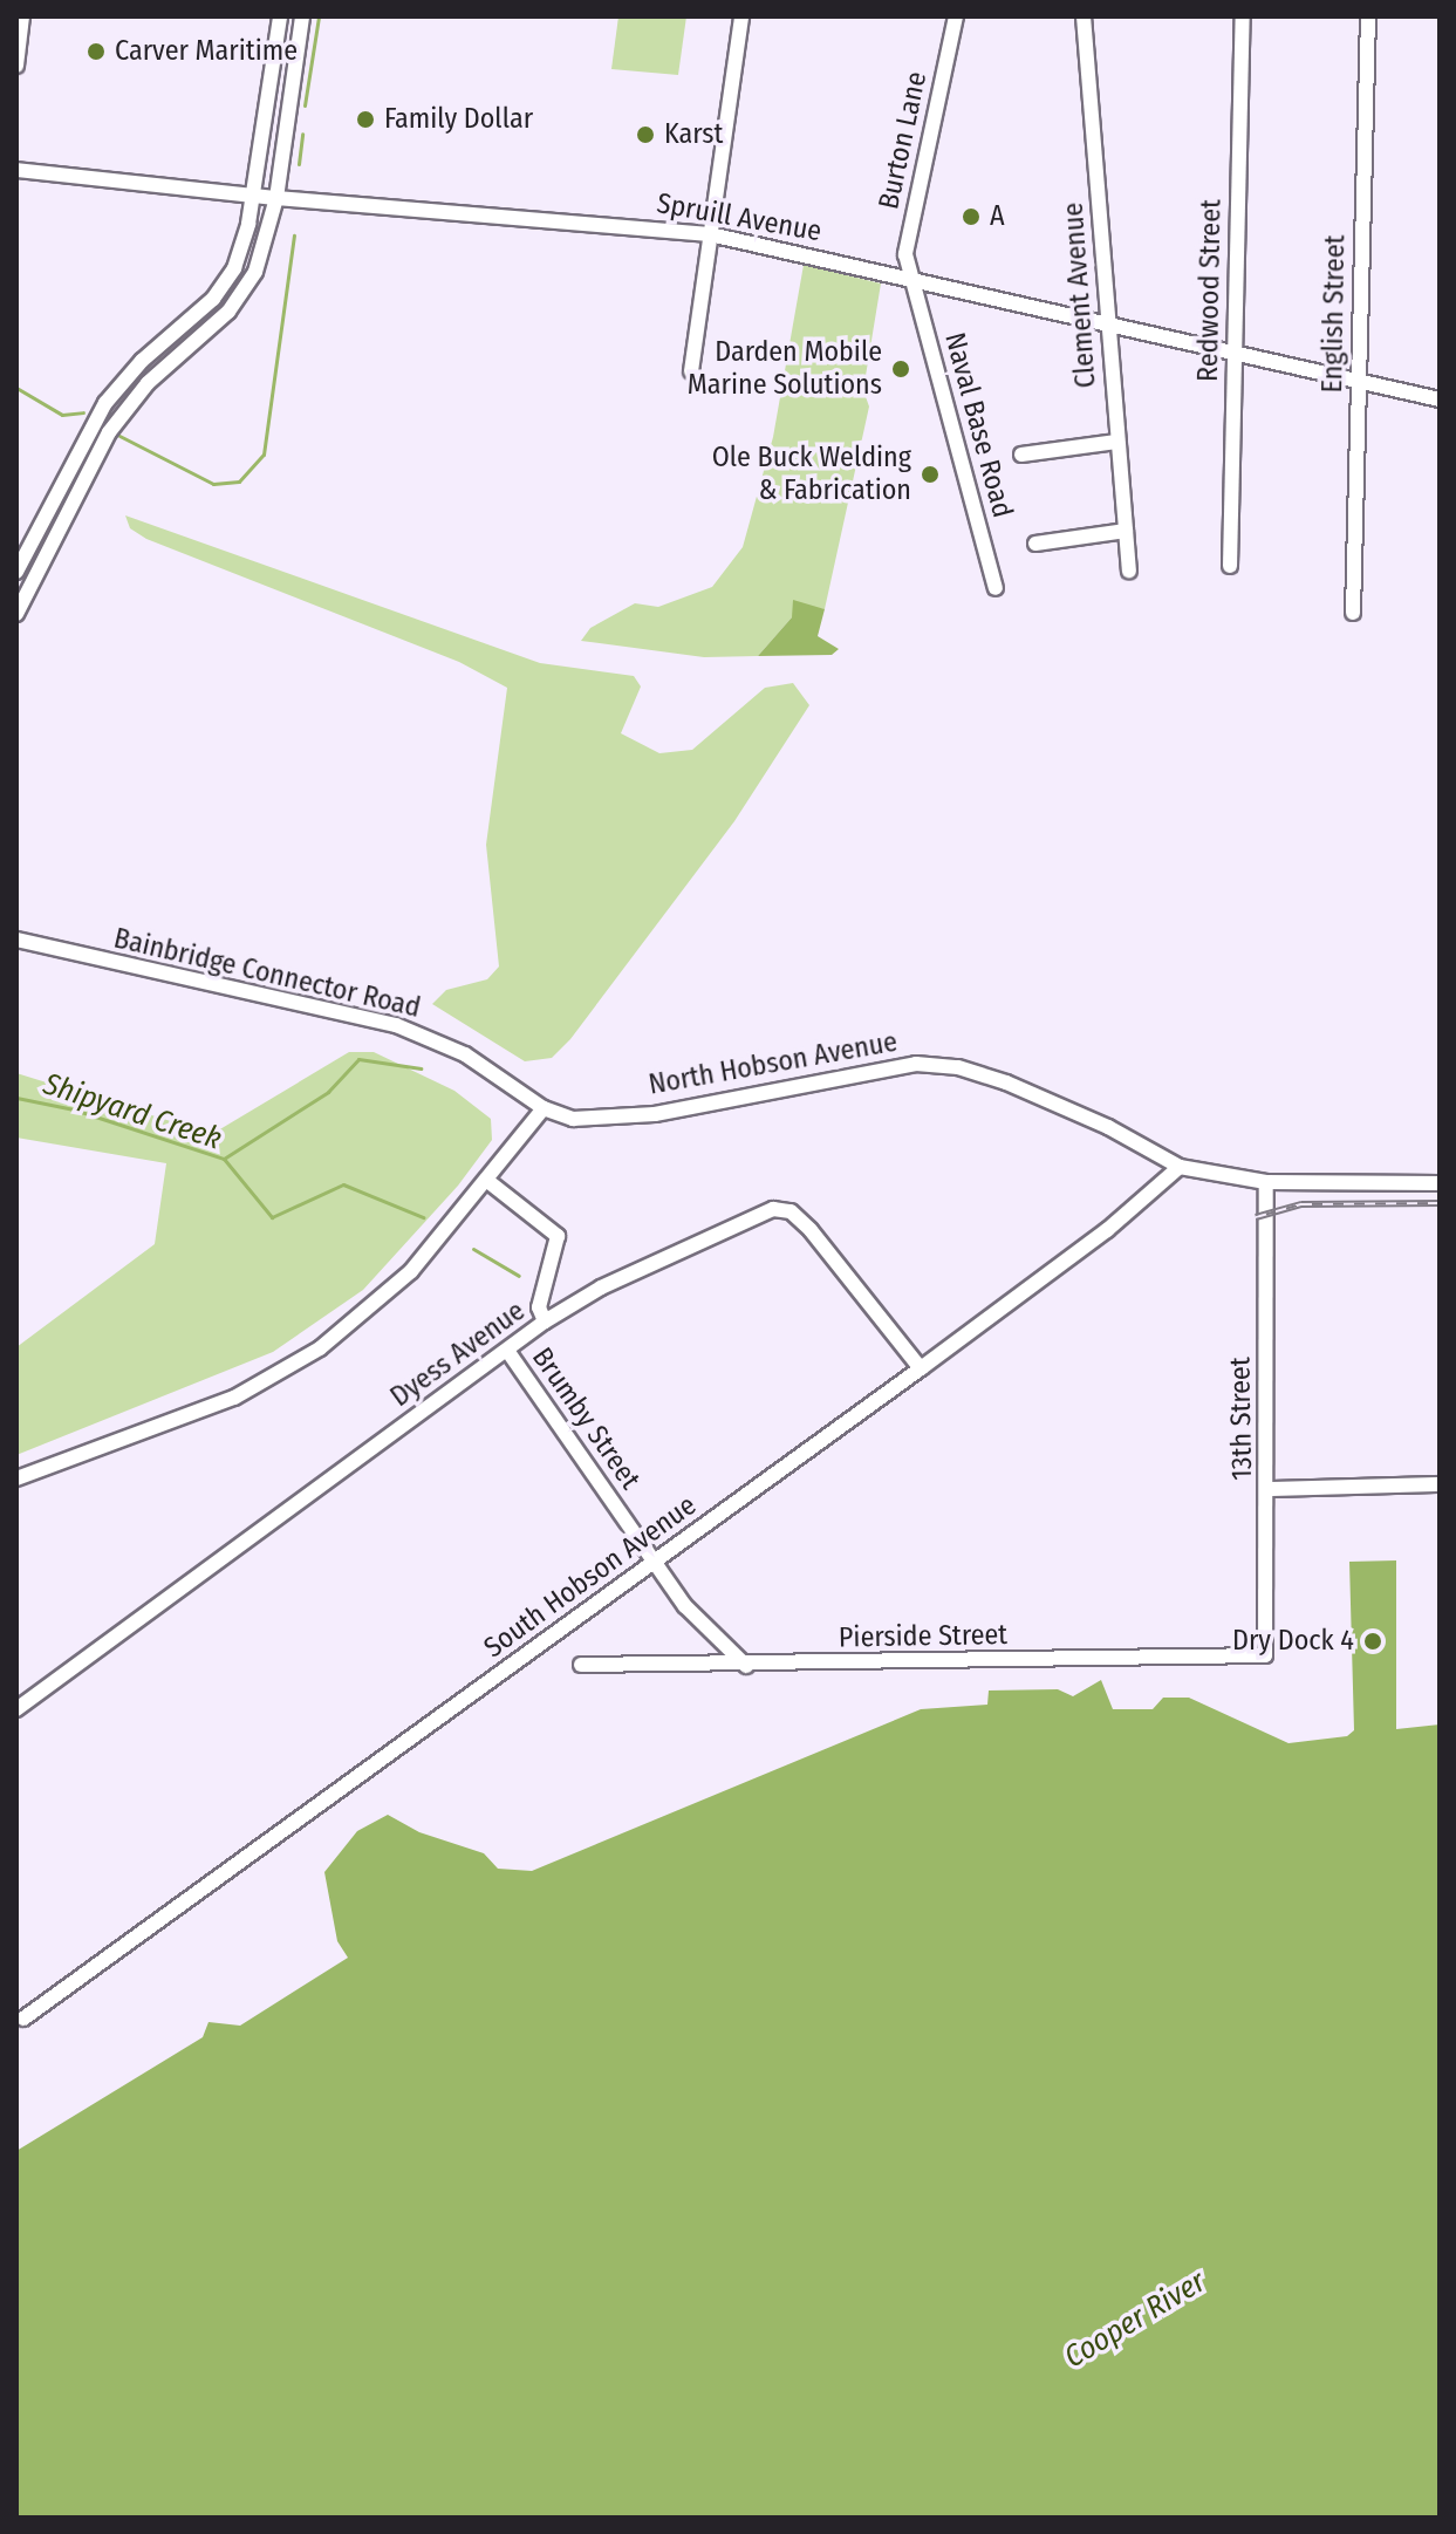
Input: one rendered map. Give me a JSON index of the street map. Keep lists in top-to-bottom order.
{
  "streets": {
    "street": [
      "Burton Lane",
      "Spruill Avenue",
      "Redwood Street",
      "Clement Avenue",
      "English Street",
      "Naval Base Road",
      "Bainbridge Connector Road",
      "North Hobson Avenue",
      "Dyess Avenue",
      "Brumby Street",
      "13th Street",
      "South Hobson Avenue",
      "Pierside Street"
    ]
  },
  "crossings": [
    ["Burton Lane", "Spruill Avenue"],
    ["Burton Lane", "Naval Base Road"],
    ["Spruill Avenue", "Redwood Street"],
    ["Spruill Avenue", "Clement Avenue"],
    ["Spruill Avenue", "English Street"],
    ["Spruill Avenue", "Naval Base Road"],
    ["Bainbridge Connector Road", "North Hobson Avenue"],
    ["North Hobson Avenue", "13th Street"],
    ["North Hobson Avenue", "South Hobson Avenue"],
    ["Dyess Avenue", "Brumby Street"],
    ["Dyess Avenue", "South Hobson Avenue"],
    ["Brumby Street", "South Hobson Avenue"],
    ["Brumby Street", "Pierside Street"],
    ["13th Street", "Pierside Street"]
  ],
  "water": ["Shipyard Creek", "Cooper River"],
  "places": [
    "Carver Maritime",
    "Family Dollar",
    "Karst",
    "A",
    "Darden Mobile Marine Solutions",
    "Ole Buck Welding & Fabrication",
    "Dry Dock 4"
  ]
}
